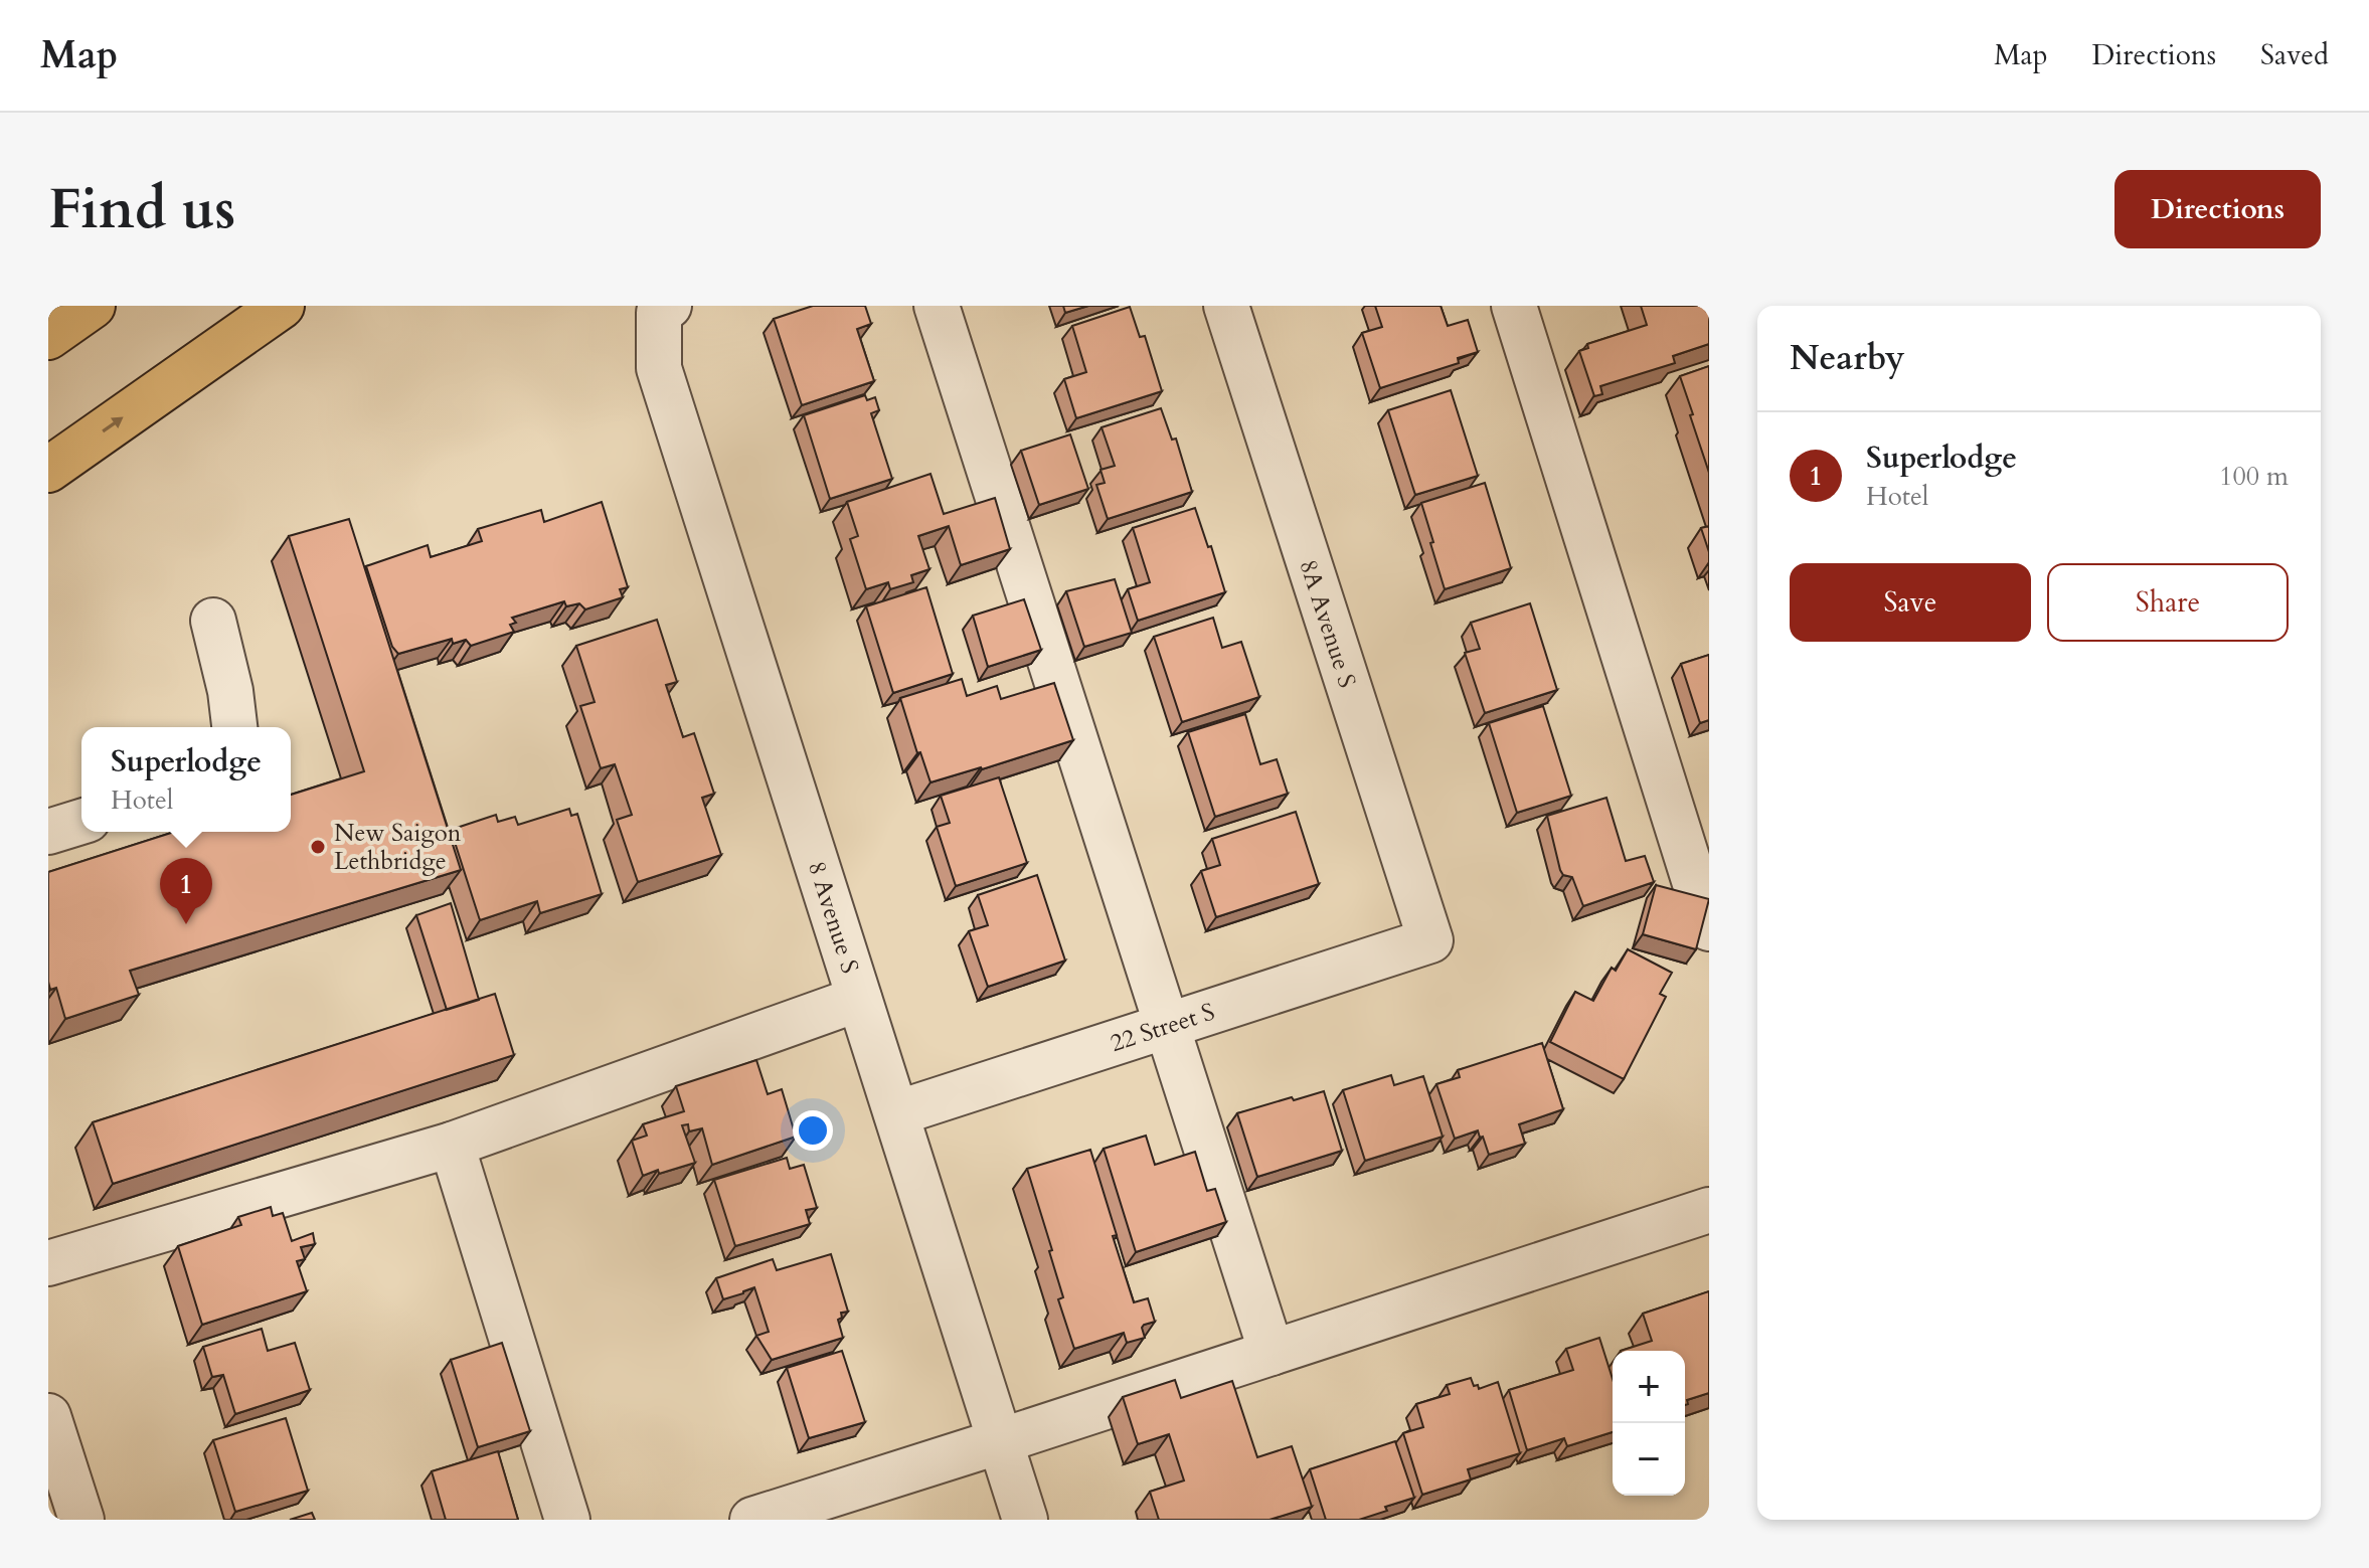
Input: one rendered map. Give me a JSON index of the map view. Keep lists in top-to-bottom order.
{
  "streets": {
    "street": ["8A Avenue S", "8 Avenue S", "22 Street S"]
  },
  "crossings": [
    ["8A Avenue S", "22 Street S"],
    ["8 Avenue S", "22 Street S"]
  ],
  "places": ["New Saigon Lethbridge"],
  "page": {
    "header": "Map",
    "nav": ["Map", "Directions", "Saved"],
    "buttons": [
      "Directions",
      ["Save", "Share"]
    ],
    "title": "Find us",
    "heading": "Nearby",
    "list": [
      {
        "mark": "1",
        "name": "Superlodge",
        "note": "Hotel",
        "value": "100 m"
      }
    ],
    "popup": ["Superlodge", "Hotel"],
    "pins": "1",
    "map_buttons": ["+", "−"]
  }
}
